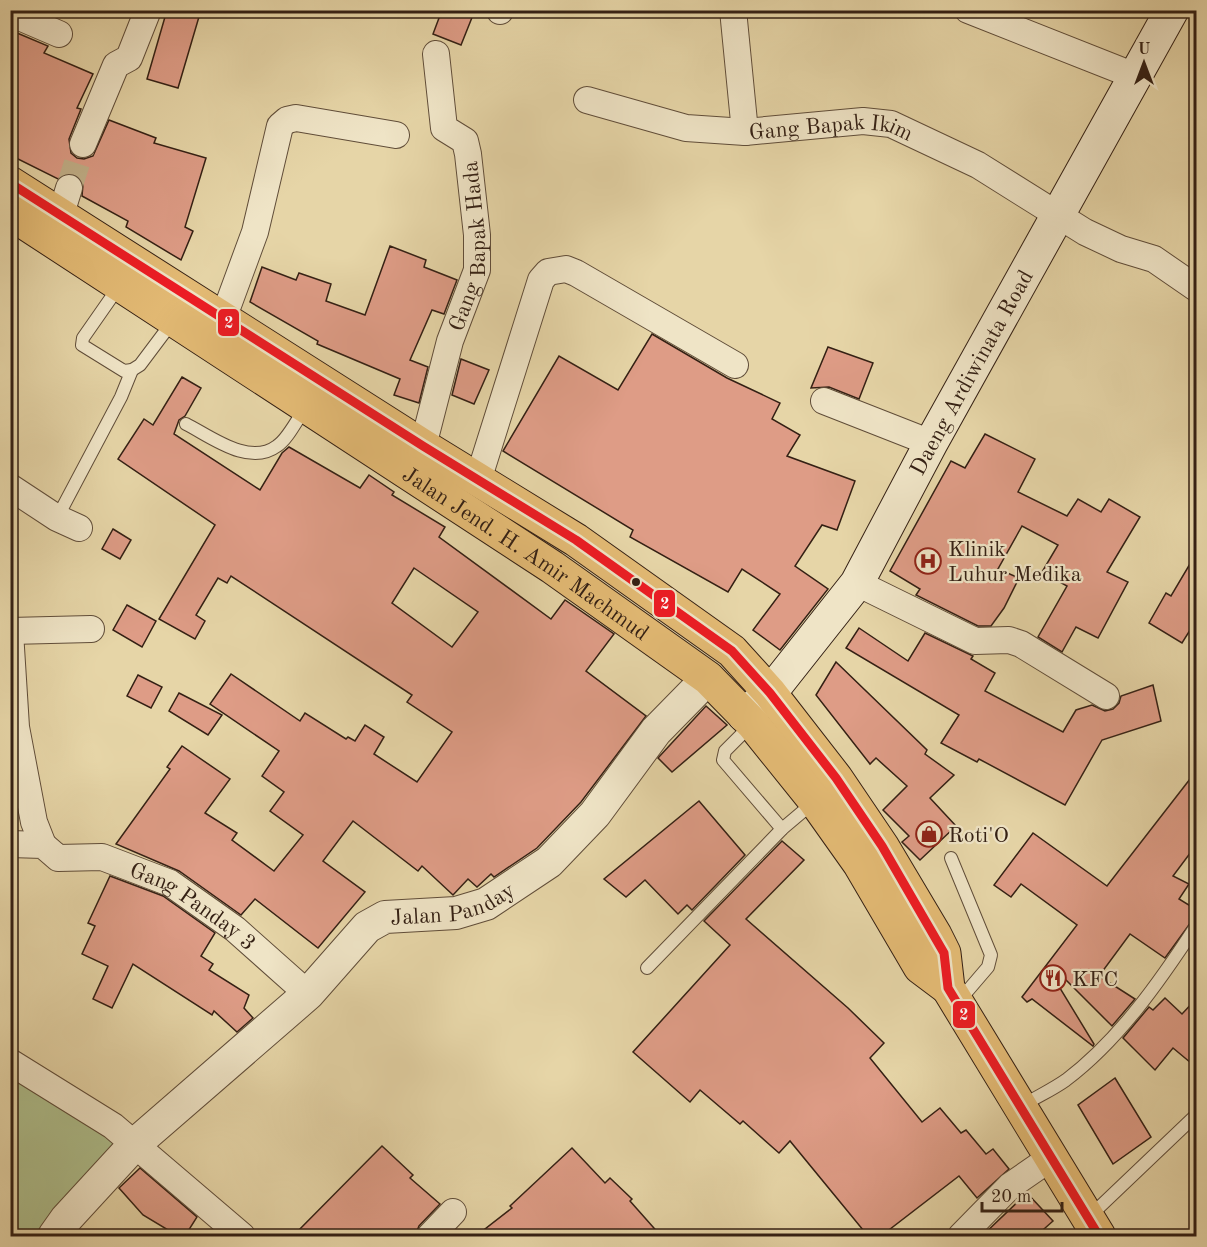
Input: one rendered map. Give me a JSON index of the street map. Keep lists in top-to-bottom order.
{
  "streets": {
    "highway": ["Jalan Jend. H. Amir Machmud"],
    "main road": ["Daeng Ardiwinata Road"],
    "street": [
      "Gang Bapak Ikim",
      "Gang Bapak Hada",
      "Jalan Panday",
      "Gang Panday 3"
    ]
  },
  "crossings": [
    ["Gang Bapak Ikim", "Daeng Ardiwinata Road"],
    ["Gang Bapak Hada", "Jalan Jend. H. Amir Machmud"],
    ["Daeng Ardiwinata Road", "Jalan Jend. H. Amir Machmud"],
    ["Jalan Jend. H. Amir Machmud", "Jalan Panday"],
    ["Jalan Panday", "Gang Panday 3"]
  ],
  "places": {
    "hospital": ["Klinik Luhur Medika"],
    "shop": ["Roti'O"],
    "restaurant": ["KFC"]
  },
  "lines": ["transit line 2"],
  "scale_bar": "20 m",
  "north": "top"
}
